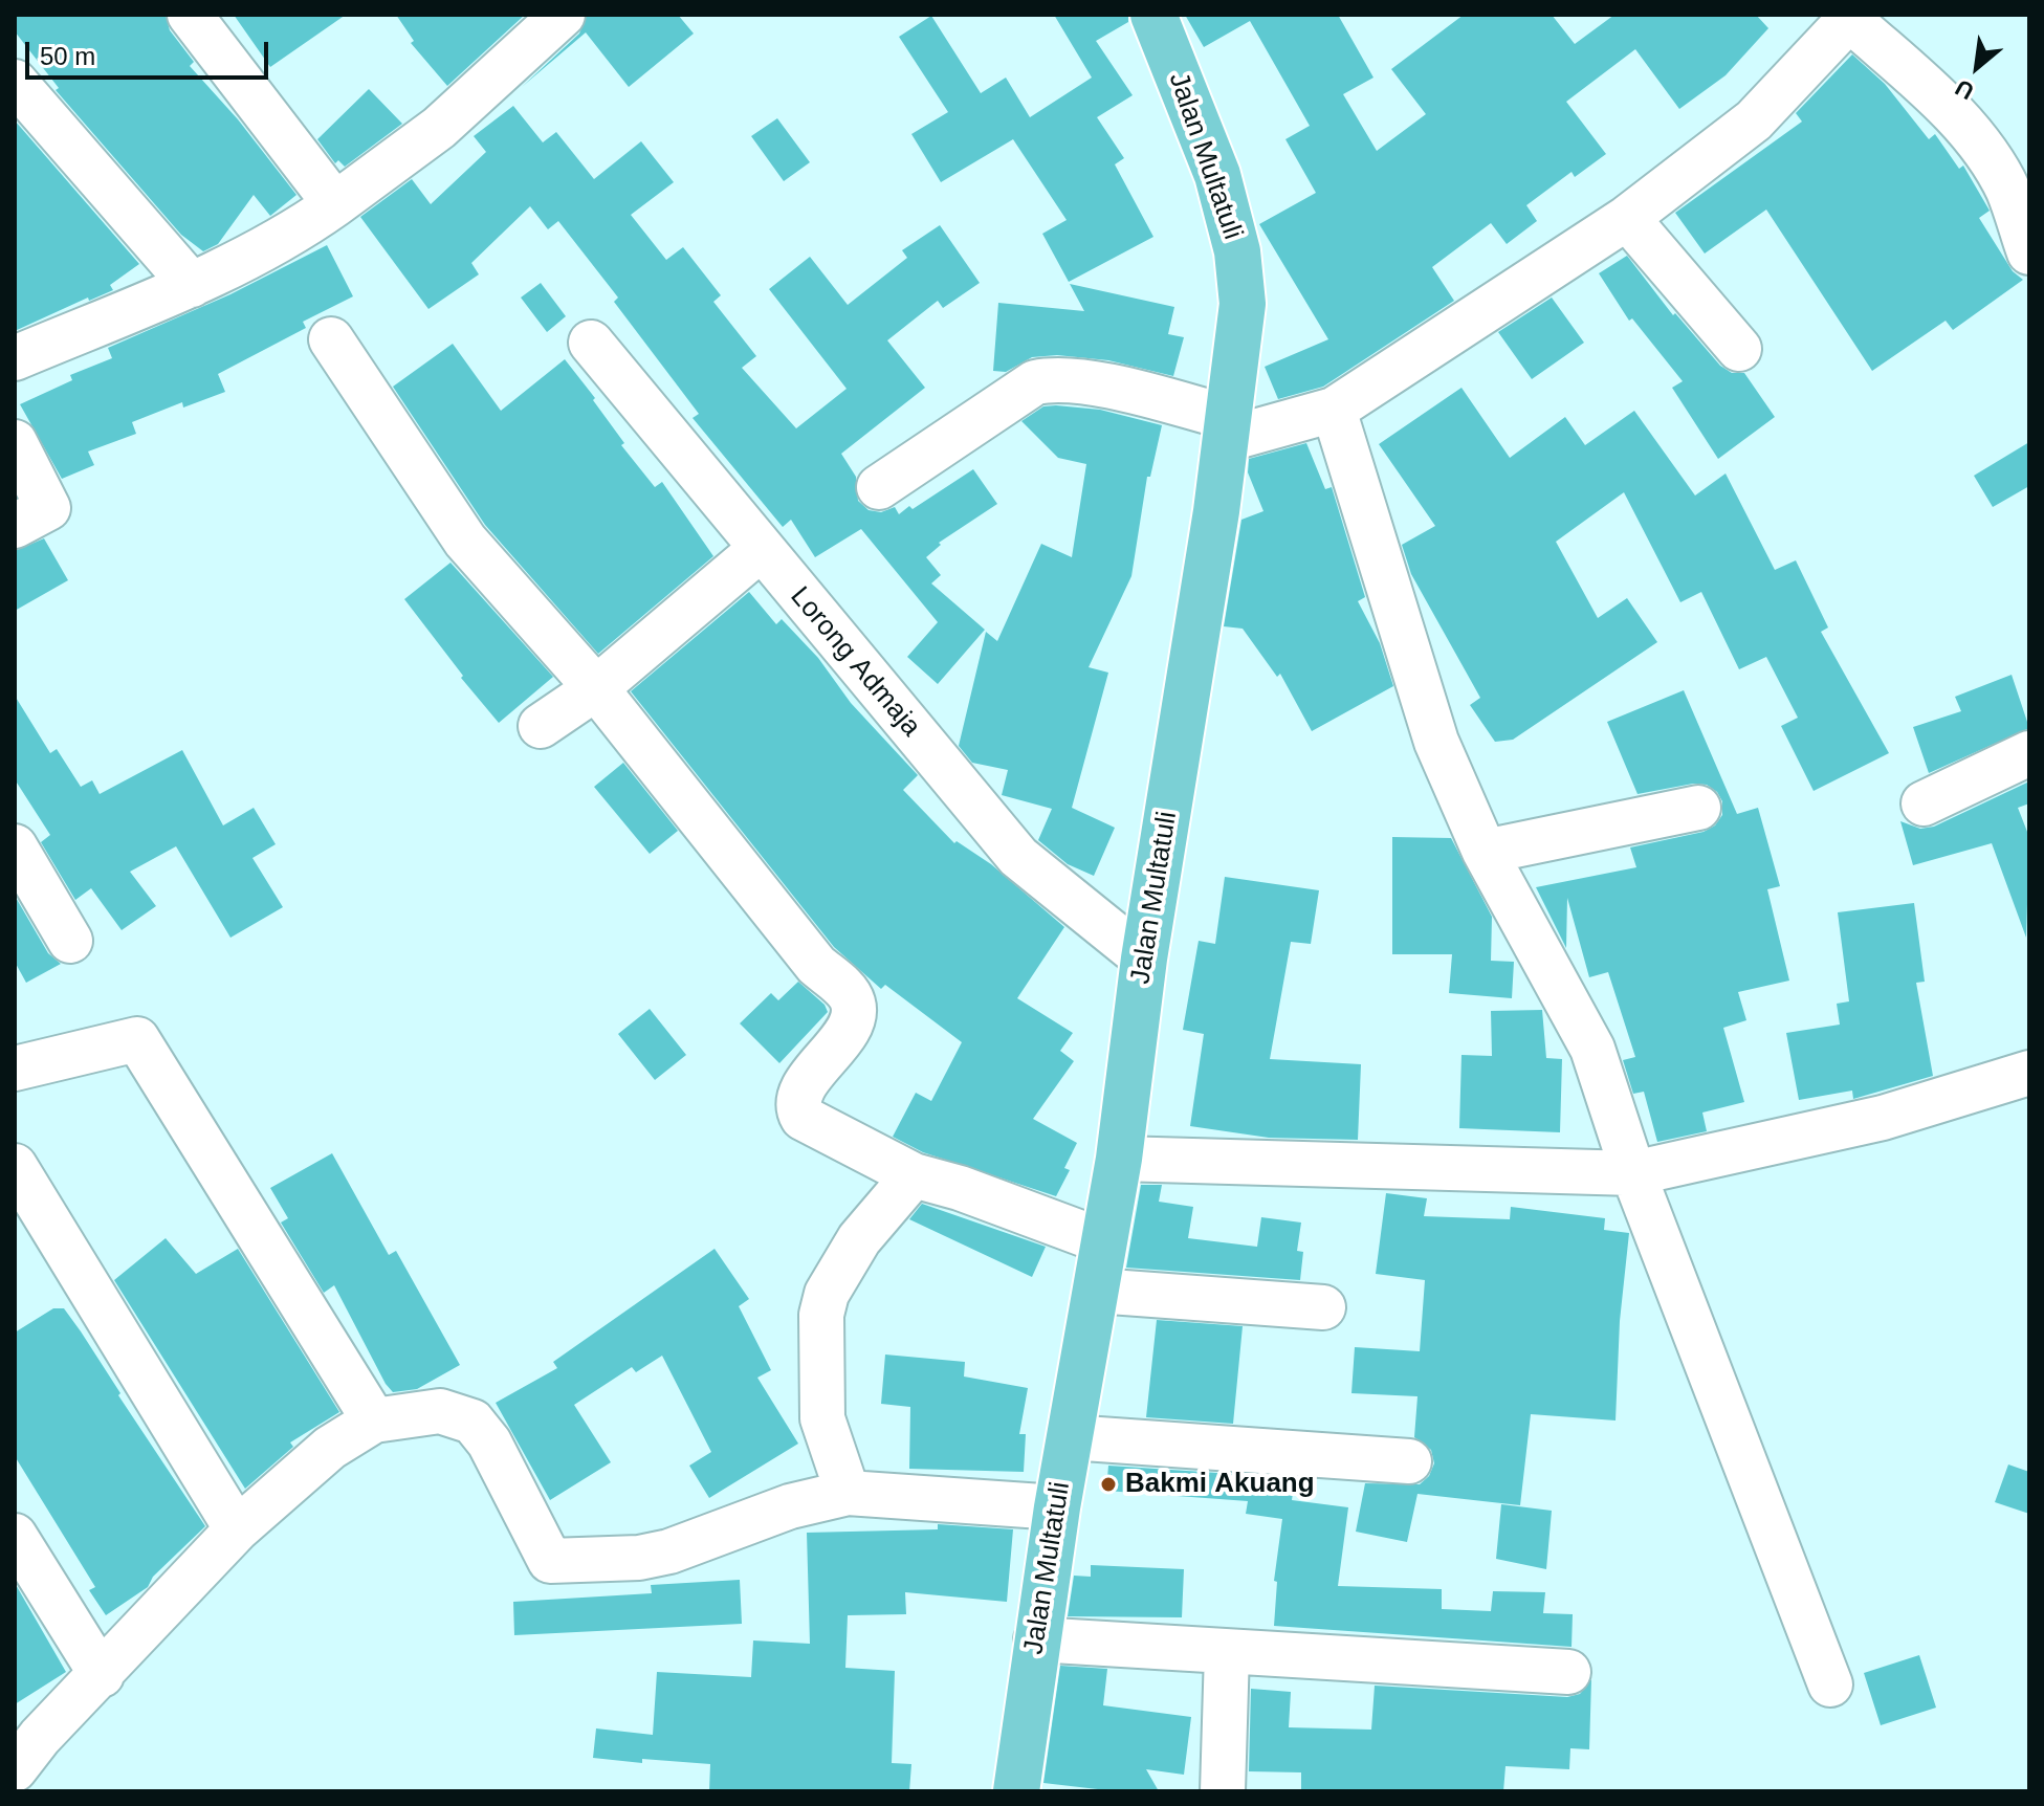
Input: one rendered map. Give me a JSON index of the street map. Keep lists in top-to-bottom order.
{
  "streets": {
    "main road": ["Jalan Multatuli"],
    "street": ["Lorong Admaja"]
  },
  "crossings": [
    ["Jalan Multatuli", "Lorong Admaja"]
  ],
  "places": ["Bakmi Akuang"],
  "scale_bar": "50 m",
  "north": "bottom left"
}
